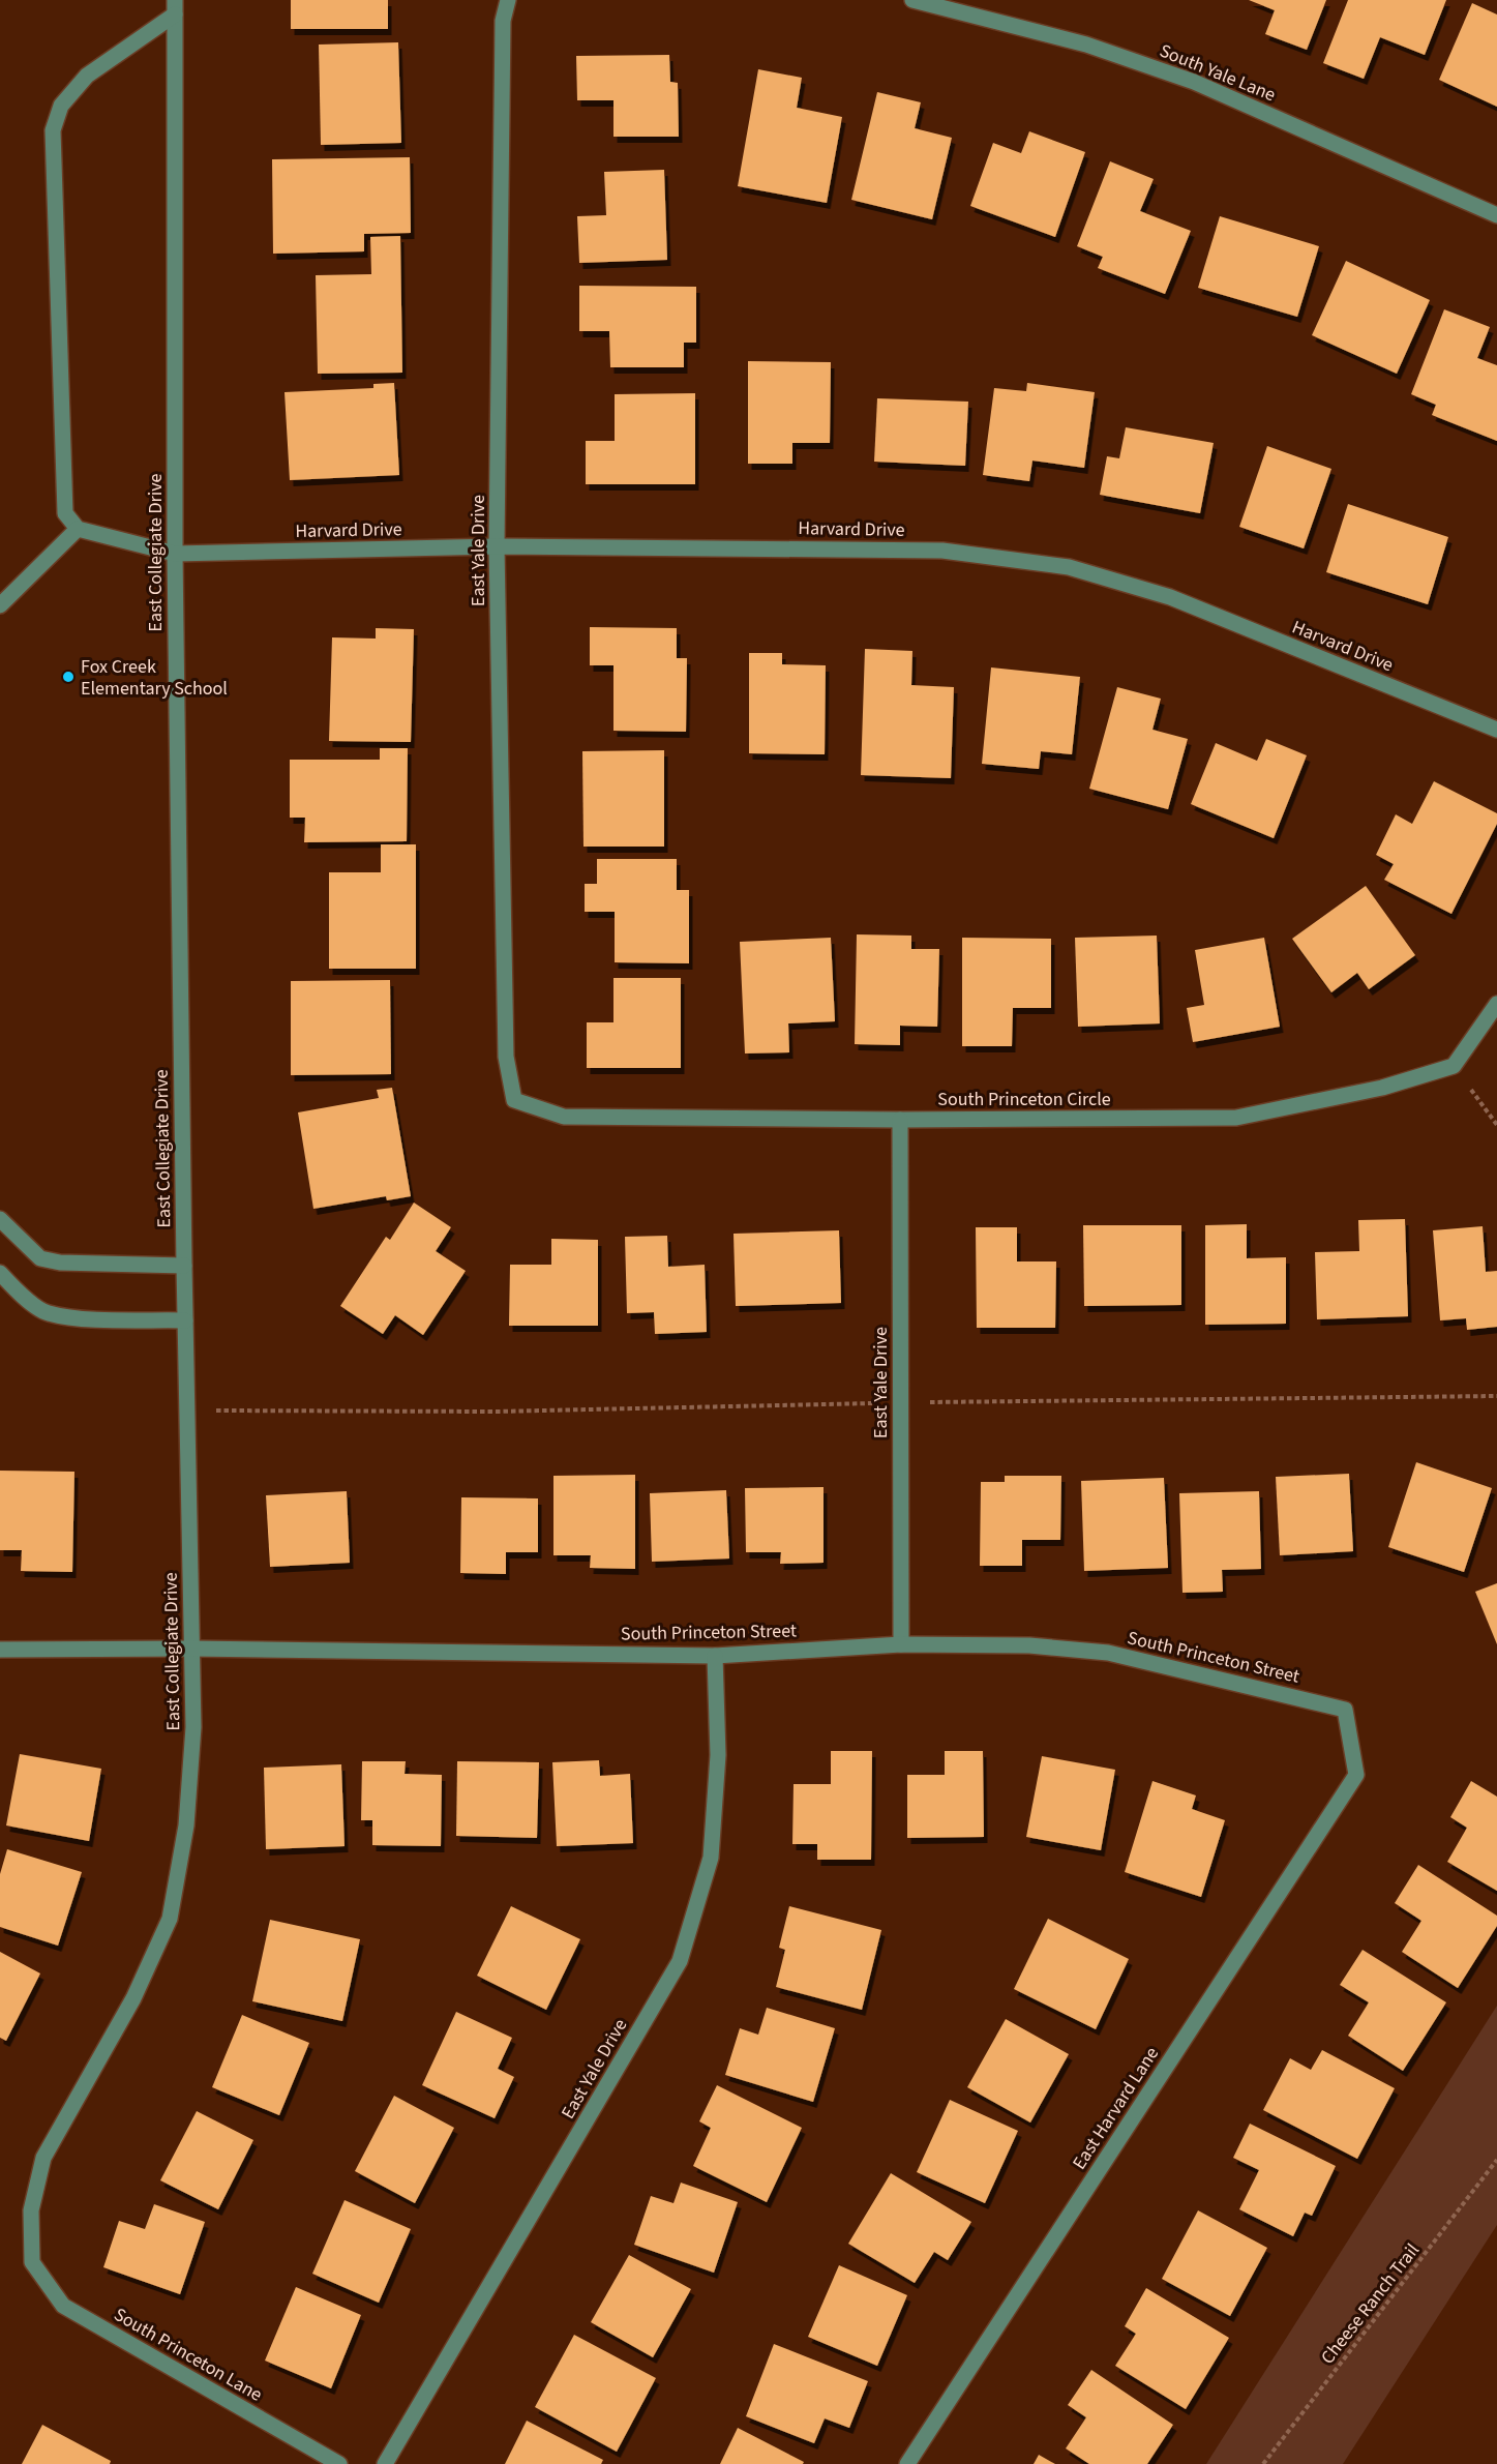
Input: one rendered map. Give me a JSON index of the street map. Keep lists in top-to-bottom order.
{
  "streets": {
    "street": [
      "South Yale Lane",
      "Harvard Drive",
      "East Yale Drive",
      "East Collegiate Drive",
      "South Princeton Circle",
      "South Princeton Street",
      "East Harvard Lane",
      "South Princeton Lane"
    ],
    "path": ["Cheese Ranch Trail"]
  },
  "crossings": [
    ["Harvard Drive", "East Yale Drive"],
    ["Harvard Drive", "East Collegiate Drive"],
    ["East Yale Drive", "South Princeton Circle"],
    ["East Yale Drive", "South Princeton Street"],
    ["East Collegiate Drive", "South Princeton Street"],
    ["East Collegiate Drive", "South Princeton Lane"],
    ["South Princeton Street", "East Harvard Lane"]
  ],
  "places": ["Fox Creek Elementary School"]
}
